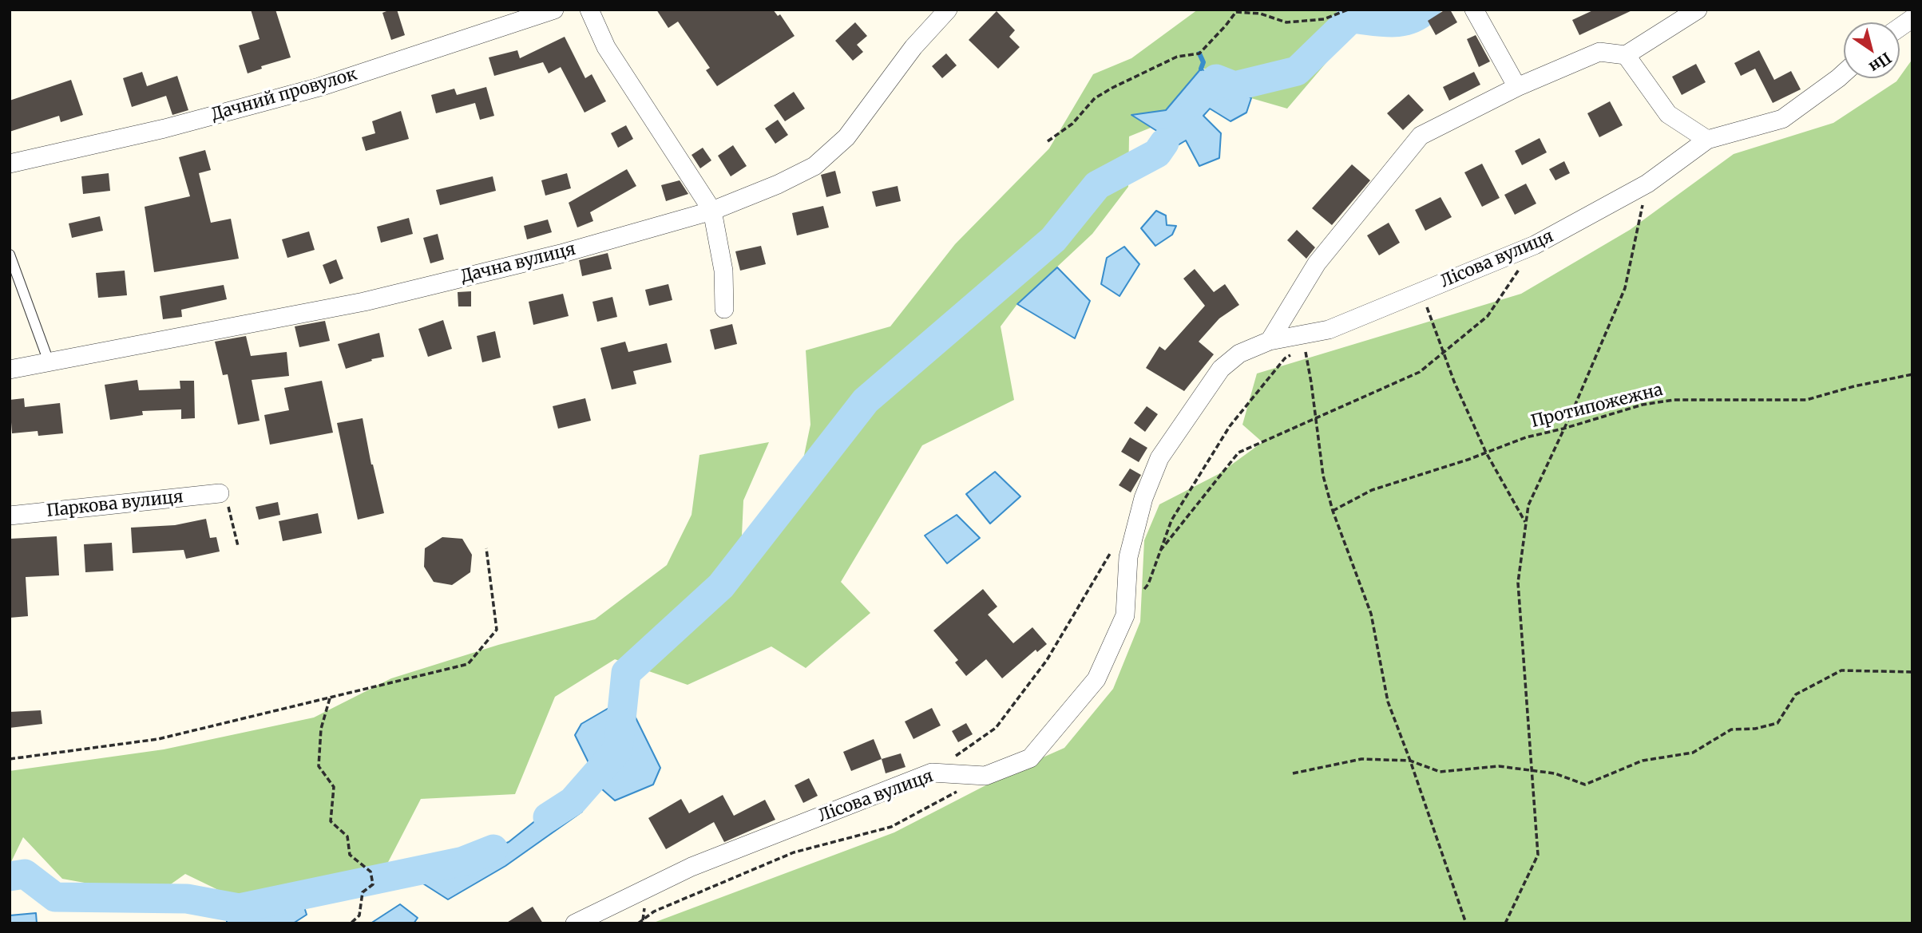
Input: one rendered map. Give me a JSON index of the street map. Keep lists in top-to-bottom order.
{
  "streets": {
    "street": [
      "Дачний провулок",
      "Лісова вулиця",
      "Дачна вулиця",
      "Паркова вулиця"
    ],
    "path": ["Протипожежна"]
  },
  "north": "bottom right"
}
